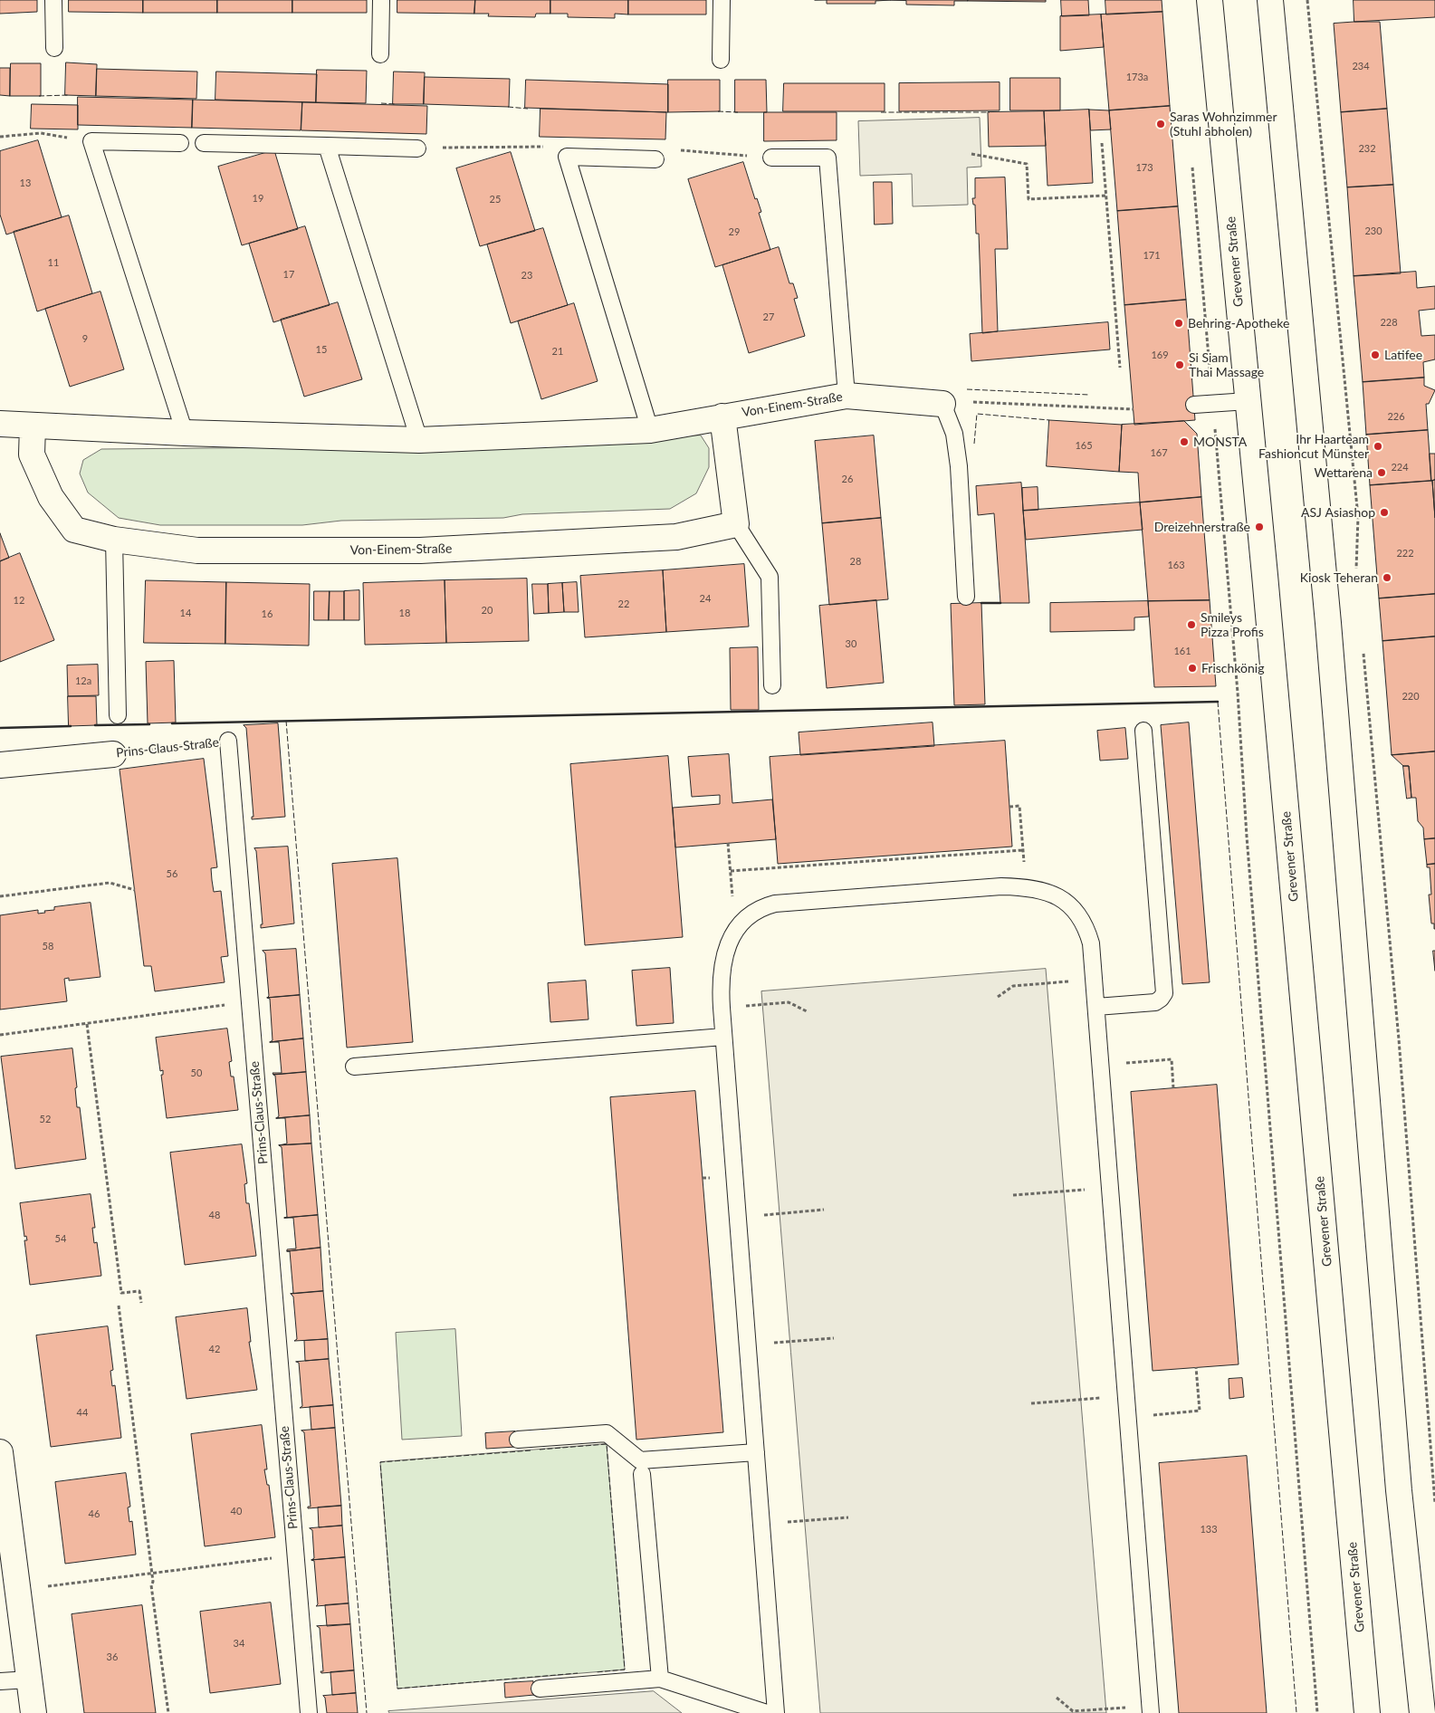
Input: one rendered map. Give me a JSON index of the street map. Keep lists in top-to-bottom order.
{
  "streets": {
    "main road": ["Grevener Straße", "Von-Einem-Straße", "Prins-Claus-Straße"]
  },
  "places": [
    "Saras Wohnzimmer (Stuhl abholen)",
    "Behring-Apotheke",
    "Latifee",
    "Si Siam Thai Massage",
    "MONSTA",
    "Ihr Haarteam Fashioncut Münster",
    "Wettarena",
    "ASJ Asiashop",
    "Dreizehnerstraße",
    "Kiosk Teheran",
    "Smileys Pizza Profis",
    "Frischkönig"
  ],
  "house_numbers": [
    "234",
    "173a",
    "232",
    "173",
    "13",
    "19",
    "25",
    "230",
    "29",
    "171",
    "11",
    "17",
    "23",
    "27",
    "228",
    "9",
    "15",
    "21",
    "169",
    "226",
    "165",
    "167",
    "224",
    "26",
    "222",
    "28",
    "163",
    "24",
    "12",
    "22",
    "20",
    "14",
    "18",
    "16",
    "30",
    "161",
    "12a",
    "220",
    "56",
    "58",
    "50",
    "52",
    "48",
    "54",
    "42",
    "44",
    "40",
    "46",
    "133",
    "34",
    "36"
  ]
}
